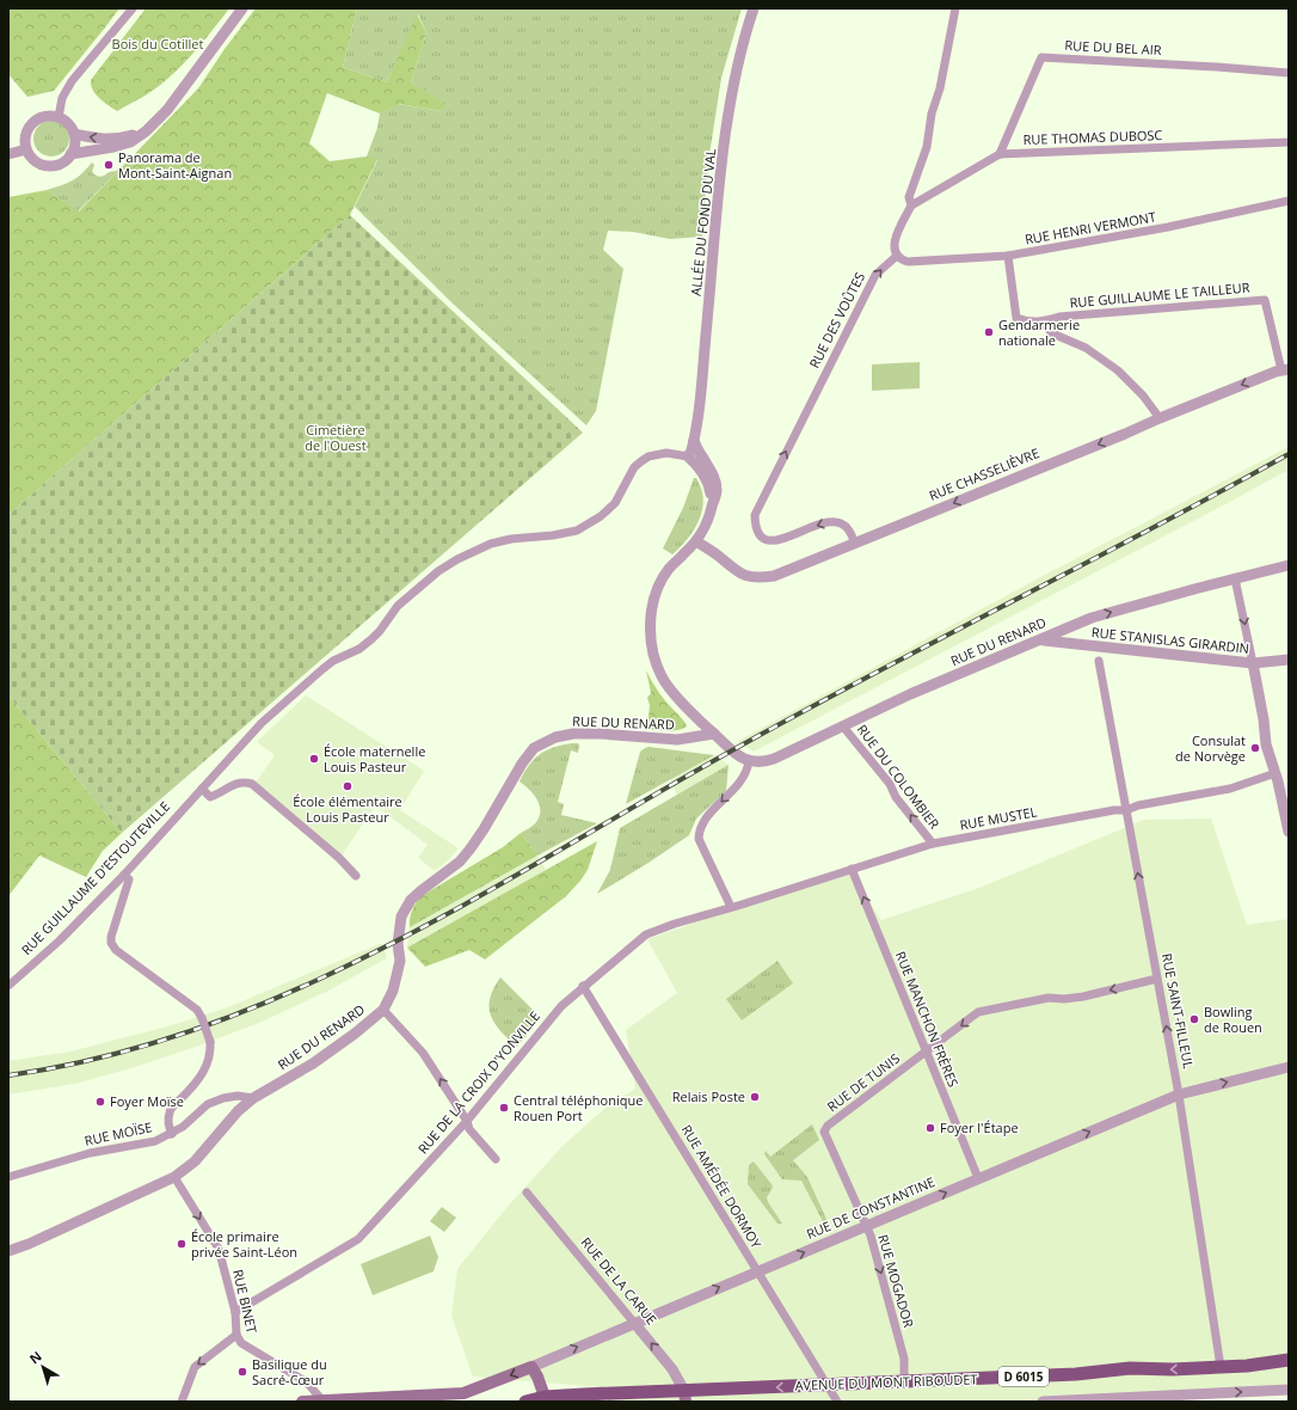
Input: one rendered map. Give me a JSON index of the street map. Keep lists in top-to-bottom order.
{
  "streets": {
    "main road": ["RUE DE CONSTANTINE", "D 6015", "AVENUE DU MONT RIBOUDET"],
    "street": [
      "RUE DU BEL AIR",
      "RUE THOMAS DUBOSC",
      "ALLÉE DU FOND DU VAL",
      "RUE HENRI VERMONT",
      "RUE GUILLAUME LE TAILLEUR",
      "RUE DES VOÛTES",
      "RUE CHASSELIÈVRE",
      "RUE STANISLAS GIRARDIN",
      "RUE DU RENARD",
      "RUE DU COLOMBIER",
      "RUE MUSTEL",
      "RUE GUILLAUME D'ESTOUTEVILLE",
      "RUE SAINT-FILLEUL",
      "RUE MANCHON FRÈRES",
      "RUE DE LA CROIX D'YONVILLE",
      "RUE DE TUNIS",
      "RUE MOÏSE",
      "RUE AMÉDÉE DORMOY",
      "RUE DE LA CARUE",
      "RUE MOGADOR",
      "RUE BINET"
    ]
  },
  "crossings": [
    ["RUE DU BEL AIR", "RUE THOMAS DUBOSC"],
    ["ALLÉE DU FOND DU VAL", "RUE GUILLAUME D'ESTOUTEVILLE"],
    ["RUE HENRI VERMONT", "RUE DES VOÛTES"],
    ["RUE GUILLAUME LE TAILLEUR", "RUE CHASSELIÈVRE"],
    ["RUE DES VOÛTES", "RUE CHASSELIÈVRE"],
    ["RUE STANISLAS GIRARDIN", "RUE DU RENARD"],
    ["RUE DU RENARD", "RUE DU COLOMBIER"],
    ["RUE DU RENARD", "RUE MOÏSE"],
    ["RUE DU RENARD", "RUE BINET"],
    ["RUE DU COLOMBIER", "RUE MUSTEL"],
    ["RUE MUSTEL", "RUE SAINT-FILLEUL"],
    ["RUE MUSTEL", "RUE MANCHON FRÈRES"],
    ["RUE MUSTEL", "RUE DE LA CROIX D'YONVILLE"],
    ["RUE SAINT-FILLEUL", "RUE DE TUNIS"],
    ["RUE SAINT-FILLEUL", "RUE DE CONSTANTINE"],
    ["RUE SAINT-FILLEUL", "AVENUE DU MONT RIBOUDET"],
    ["RUE MANCHON FRÈRES", "RUE DE TUNIS"],
    ["RUE MANCHON FRÈRES", "RUE DE CONSTANTINE"],
    ["RUE DE LA CROIX D'YONVILLE", "RUE AMÉDÉE DORMOY"],
    ["RUE DE LA CROIX D'YONVILLE", "RUE BINET"],
    ["RUE DE TUNIS", "RUE MOGADOR"],
    ["RUE AMÉDÉE DORMOY", "RUE DE CONSTANTINE"],
    ["RUE AMÉDÉE DORMOY", "AVENUE DU MONT RIBOUDET"],
    ["RUE DE CONSTANTINE", "RUE DE LA CARUE"],
    ["RUE DE CONSTANTINE", "RUE MOGADOR"],
    ["RUE DE CONSTANTINE", "RUE BINET"],
    ["RUE DE LA CARUE", "AVENUE DU MONT RIBOUDET"],
    ["RUE MOGADOR", "AVENUE DU MONT RIBOUDET"]
  ],
  "one_way": [
    "RUE CHASSELIÈVRE",
    "RUE DU COLOMBIER",
    "RUE SAINT-FILLEUL",
    "RUE MANCHON FRÈRES",
    "RUE DE TUNIS",
    "RUE MOGADOR",
    "RUE BINET",
    "AVENUE DU MONT RIBOUDET"
  ],
  "parks": ["Bois du Cotillet", "Cimetière de l'Ouest"],
  "places": [
    "Panorama de Mont-Saint-Aignan",
    "Gendarmerie nationale",
    "Consulat de Norvège",
    "École maternelle Louis Pasteur",
    "École élémentaire Louis Pasteur",
    "Bowling de Rouen",
    "Relais Poste",
    "Foyer Moïse",
    "Central téléphonique Rouen Port",
    "Foyer l'Étape",
    "École primaire privée Saint-Léon",
    "Basilique du Sacré-Cœur"
  ],
  "north": "top left"
}
